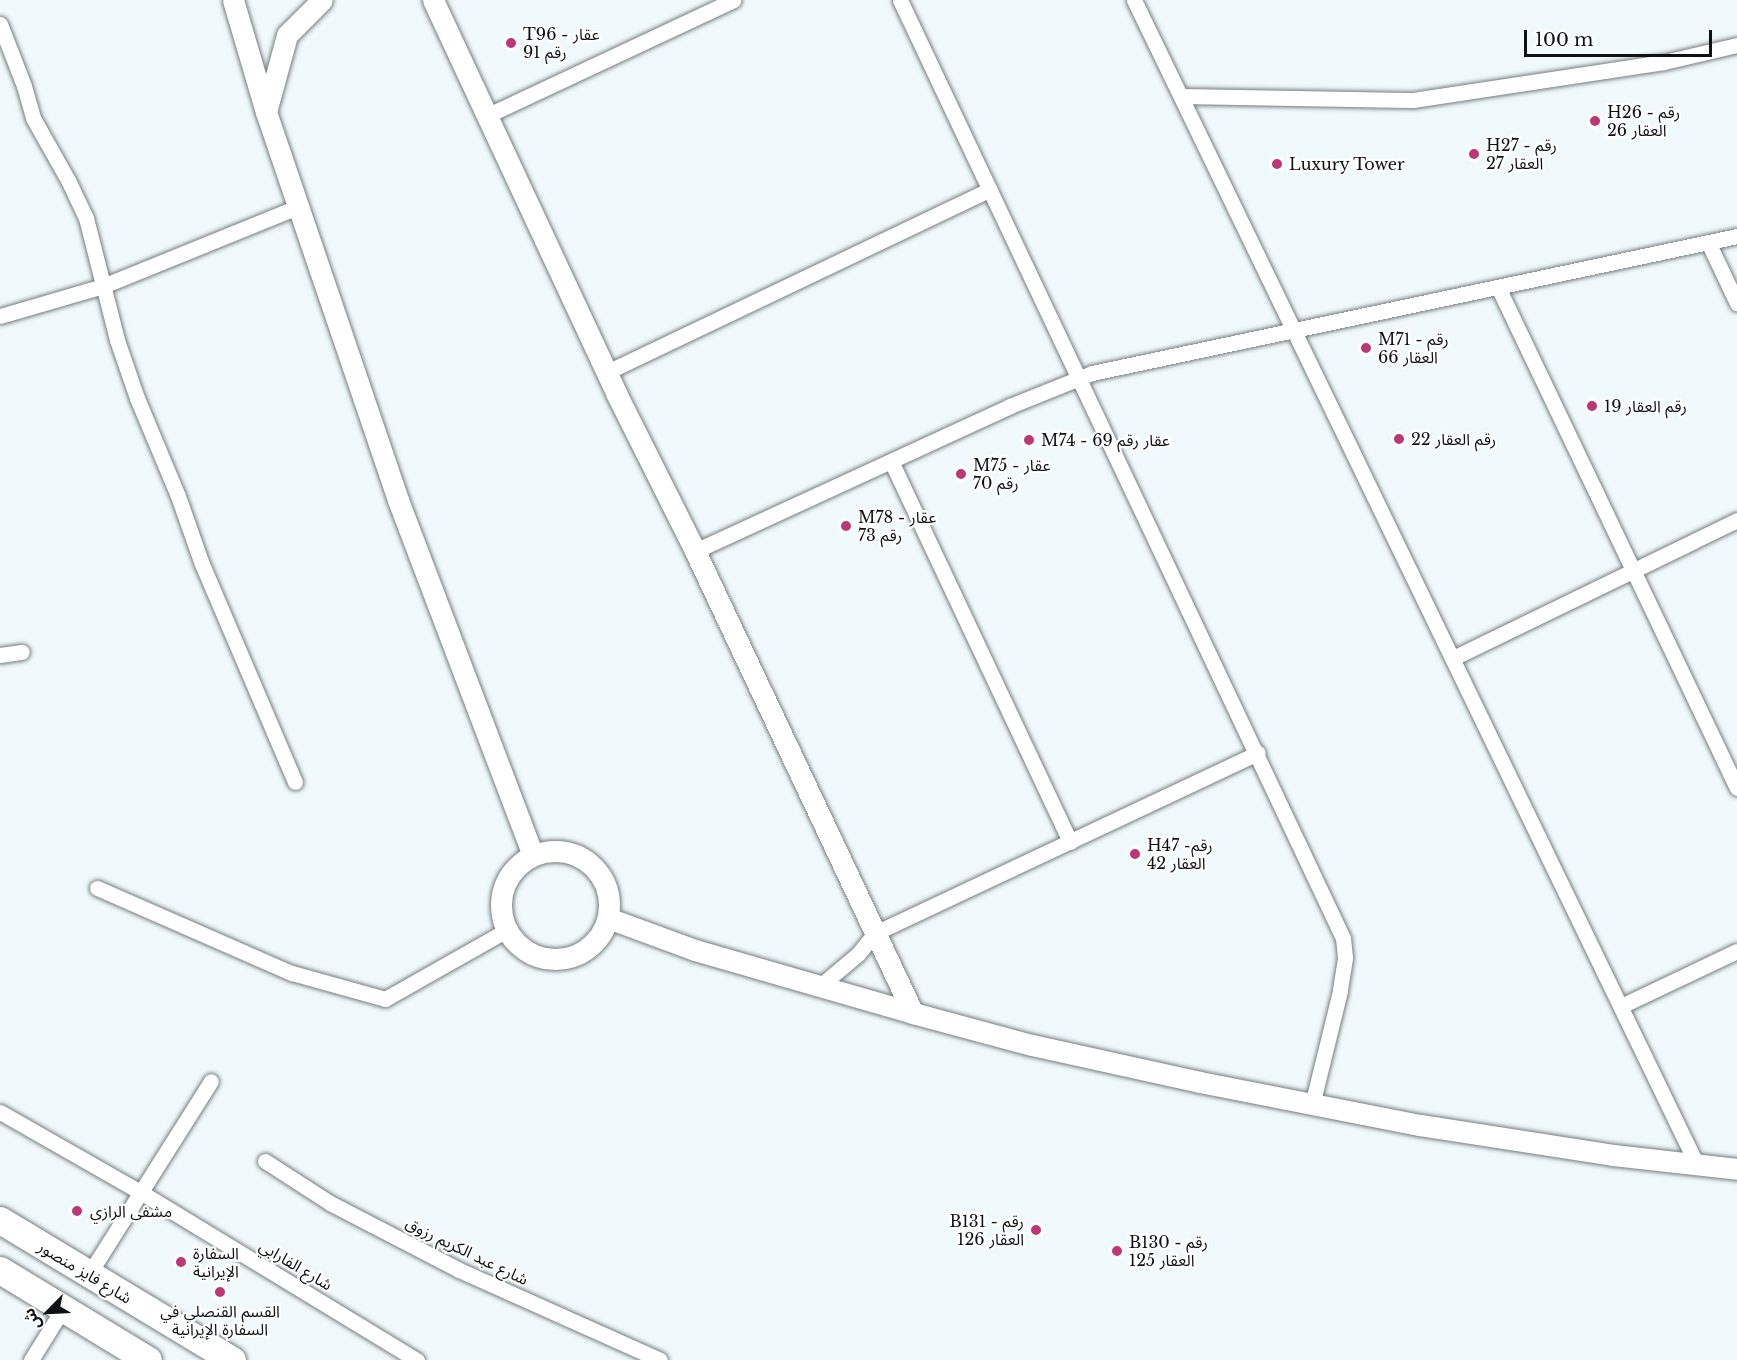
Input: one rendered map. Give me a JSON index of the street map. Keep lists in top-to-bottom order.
{
  "streets": {
    "highway": ["شارع فايز منصور"],
    "street": ["شارع عبد الكريم رزوق", "شارع الفارابي"]
  },
  "places": [
    "T96 - عقار رقم 91",
    "H26 - رقم العقار 26",
    "H27 - رقم العقار 27",
    "Luxury Tower",
    "M71 - رقم العقار 66",
    "رقم العقار 19",
    "رقم العقار 22",
    "M74 - عقار رقم 69",
    "M75 - عقار رقم 70",
    "M78 - عقار رقم 73",
    "H47 -رقم العقار 42",
    "مشفى الرازي",
    "B131 - رقم العقار 126",
    "B130 - رقم العقار 125",
    "السفارة الإيرانية",
    "القسم القنصلي في السفارة الإيرانية"
  ],
  "scale_bar": "100 m",
  "north": "bottom left"
}
